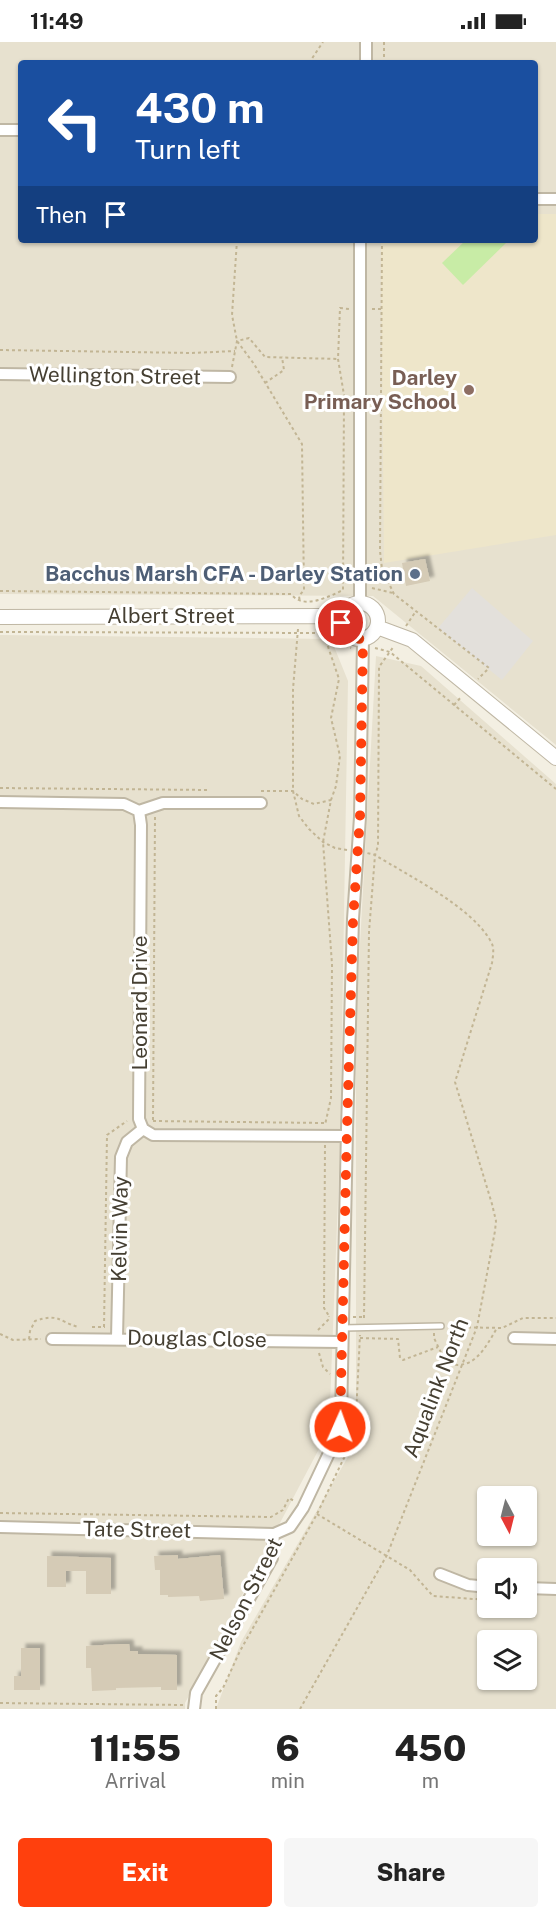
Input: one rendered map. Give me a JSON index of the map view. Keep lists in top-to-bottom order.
{
  "streets": {
    "street": [
      "Wellington Street",
      "Albert Street",
      "Leonard Drive",
      "Kelvin Way",
      "Douglas Close",
      "Tate Street",
      "Nelson Street"
    ],
    "path": ["Aqualink North"]
  },
  "crossings": [
    ["Albert Street", "Nelson Street"],
    ["Leonard Drive", "Kelvin Way"],
    ["Kelvin Way", "Douglas Close"],
    ["Douglas Close", "Nelson Street"],
    ["Aqualink North", "Nelson Street"],
    ["Tate Street", "Nelson Street"]
  ],
  "places": ["Darley Primary School", "Bacchus Marsh CFA - Darley Station"],
  "north": "bottom",
  "page": {
    "status": "11:49",
    "turn": ["430 m", "Turn left"],
    "then": "Then",
    "eta": [
      "11:55",
      "Arrival",
      "6",
      "min",
      "450",
      "m"
    ],
    "buttons": ["Exit", "Share"]
  }
}
